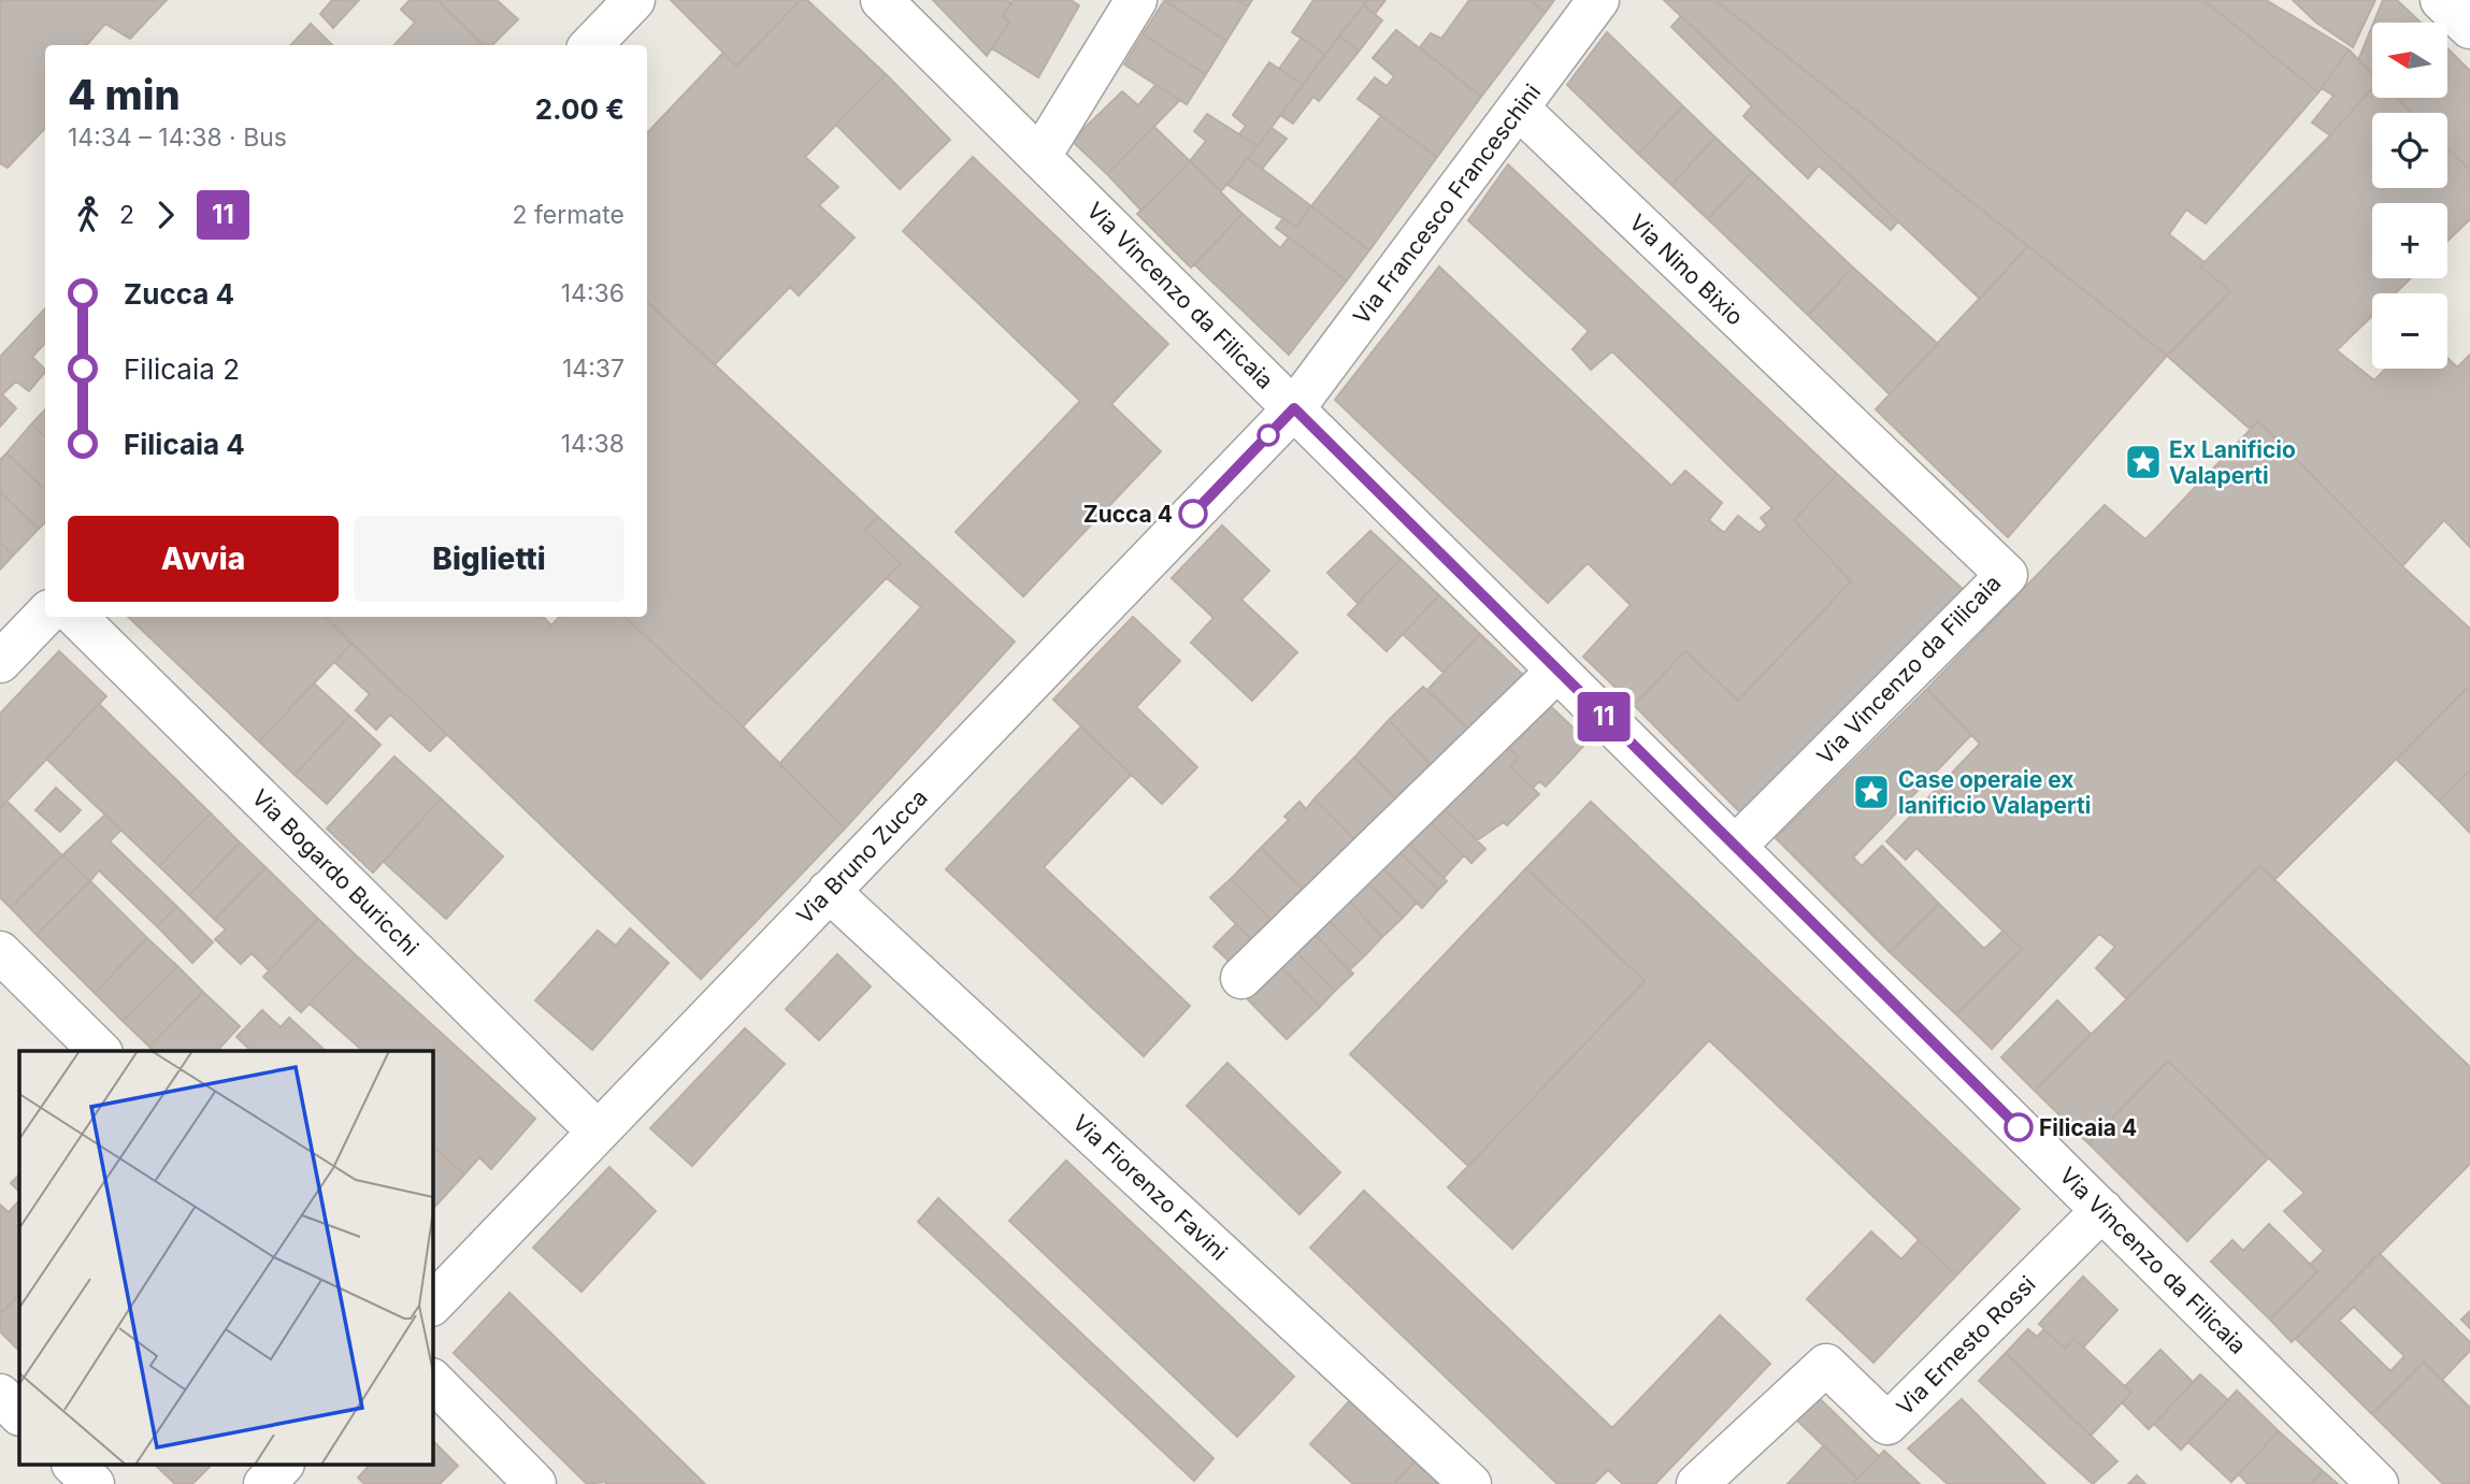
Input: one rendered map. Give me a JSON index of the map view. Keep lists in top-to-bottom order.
{
  "streets": {
    "street": [
      "Via Francesco Franceschini",
      "Via Nino Bixio",
      "Via Vincenzo da Filicaia",
      "Via Bruno Zucca",
      "Via Bogardo Buricchi",
      "Via Fiorenzo Favini",
      "Via Ernesto Rossi"
    ]
  },
  "crossings": [
    ["Via Francesco Franceschini", "Via Nino Bixio"],
    ["Via Francesco Franceschini", "Via Vincenzo da Filicaia"],
    ["Via Francesco Franceschini", "Via Bruno Zucca"],
    ["Via Nino Bixio", "Via Vincenzo da Filicaia"],
    ["Via Vincenzo da Filicaia", "Via Bruno Zucca"],
    ["Via Vincenzo da Filicaia", "Via Ernesto Rossi"],
    ["Via Bruno Zucca", "Via Bogardo Buricchi"],
    ["Via Bruno Zucca", "Via Fiorenzo Favini"]
  ],
  "places": {
    "place": ["Ex Lanificio Valaperti", "Case operaie ex lanificio Valaperti"],
    "other": ["Zucca 4", "Filicaia 4"]
  },
  "lines": ["bus line 11"],
  "north": "left",
  "page": {
    "on_map": "11",
    "map_buttons": ["+", "−"],
    "heading": ["4 min", "14:34 – 14:38 · Bus", "2.00 €"],
    "legs": ["2", "11", "2 fermate"],
    "list": [
      {
        "name": "Zucca 4",
        "value": "14:36"
      },
      {
        "name": "Filicaia 2",
        "value": "14:37"
      },
      {
        "name": "Filicaia 4",
        "value": "14:38"
      }
    ],
    "buttons": ["Avvia", "Biglietti"]
  }
}
